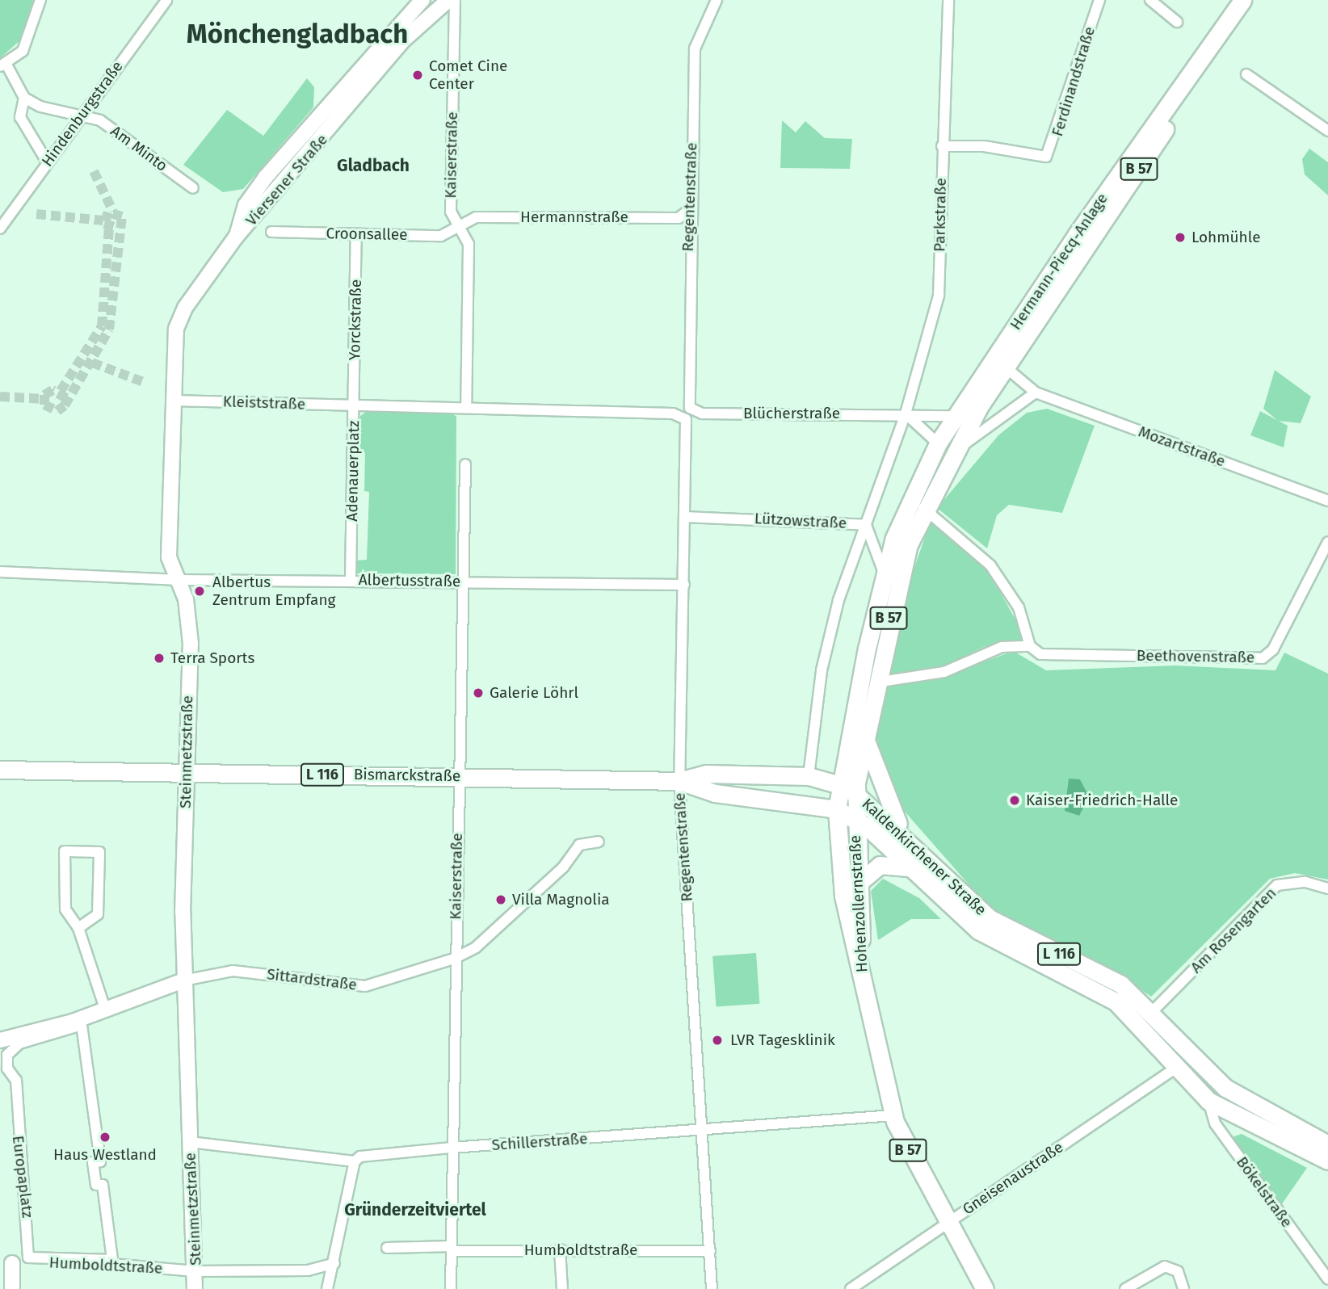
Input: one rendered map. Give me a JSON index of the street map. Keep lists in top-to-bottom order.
{
  "streets": {
    "main road": [
      "B 57",
      "Viersener Straße",
      "Hermann-Piecq-Anlage",
      "Steinmetzstraße",
      "L 116",
      "Bismarckstraße",
      "Kaldenkirchener Straße",
      "Hohenzollernstraße",
      "Sittardstraße"
    ],
    "street": [
      "Ferdinandstraße",
      "Hindenburgstraße",
      "Am Minto",
      "Kaiserstraße",
      "Regentenstraße",
      "Parkstraße",
      "Hermannstraße",
      "Croonsallee",
      "Yorckstraße",
      "Kleiststraße",
      "Blücherstraße",
      "Mozartstraße",
      "Adenauerplatz",
      "Lützowstraße",
      "Albertusstraße",
      "Beethovenstraße",
      "Am Rosengarten",
      "Schillerstraße",
      "Europaplatz",
      "Gneisenaustraße",
      "Bökelstraße",
      "Humboldtstraße"
    ]
  },
  "crossings": [
    ["Ferdinandstraße", "Parkstraße"],
    ["Hindenburgstraße", "Am Minto"],
    ["Kaiserstraße", "Hermannstraße"],
    ["Kaiserstraße", "Croonsallee"],
    ["Kaiserstraße", "Adenauerplatz"],
    ["Kaiserstraße", "Albertusstraße"],
    ["Kaiserstraße", "Bismarckstraße"],
    ["Kaiserstraße", "Sittardstraße"],
    ["Kaiserstraße", "Schillerstraße"],
    ["Kaiserstraße", "Humboldtstraße"],
    ["Viersener Straße", "Steinmetzstraße"],
    ["Regentenstraße", "Hermannstraße"],
    ["Regentenstraße", "Blücherstraße"],
    ["Regentenstraße", "Adenauerplatz"],
    ["Regentenstraße", "Lützowstraße"],
    ["Regentenstraße", "Albertusstraße"],
    ["Regentenstraße", "Bismarckstraße"],
    ["Regentenstraße", "Schillerstraße"],
    ["Regentenstraße", "Humboldtstraße"],
    ["Parkstraße", "Blücherstraße"],
    ["Hermannstraße", "Croonsallee"],
    ["Croonsallee", "Yorckstraße"],
    ["Hermann-Piecq-Anlage", "Blücherstraße"],
    ["Hermann-Piecq-Anlage", "Mozartstraße"],
    ["Hermann-Piecq-Anlage", "Hohenzollernstraße"],
    ["Yorckstraße", "Kleiststraße"],
    ["Yorckstraße", "Adenauerplatz"],
    ["Kleiststraße", "Adenauerplatz"],
    ["Kleiststraße", "Steinmetzstraße"],
    ["Adenauerplatz", "Albertusstraße"],
    ["Lützowstraße", "Hohenzollernstraße"],
    ["Albertusstraße", "Steinmetzstraße"],
    ["Beethovenstraße", "Hohenzollernstraße"],
    ["Steinmetzstraße", "Bismarckstraße"],
    ["Steinmetzstraße", "Sittardstraße"],
    ["Steinmetzstraße", "Schillerstraße"],
    ["Steinmetzstraße", "Humboldtstraße"],
    ["Bismarckstraße", "Kaldenkirchener Straße"],
    ["Bismarckstraße", "Hohenzollernstraße"],
    ["Kaldenkirchener Straße", "Hohenzollernstraße"],
    ["Kaldenkirchener Straße", "Am Rosengarten"],
    ["Kaldenkirchener Straße", "Gneisenaustraße"],
    ["Kaldenkirchener Straße", "Bökelstraße"],
    ["Hohenzollernstraße", "Schillerstraße"],
    ["Hohenzollernstraße", "Gneisenaustraße"],
    ["Sittardstraße", "Europaplatz"]
  ],
  "districts": ["Mönchengladbach", "Gladbach", "Gründerzeitviertel"],
  "places": [
    "Comet Cine Center",
    "Lohmühle",
    "Albertus Zentrum Empfang",
    "Terra Sports",
    "Galerie Löhrl",
    "Kaiser-Friedrich-Halle",
    "Villa Magnolia",
    "LVR Tagesklinik",
    "Haus Westland"
  ]
}
